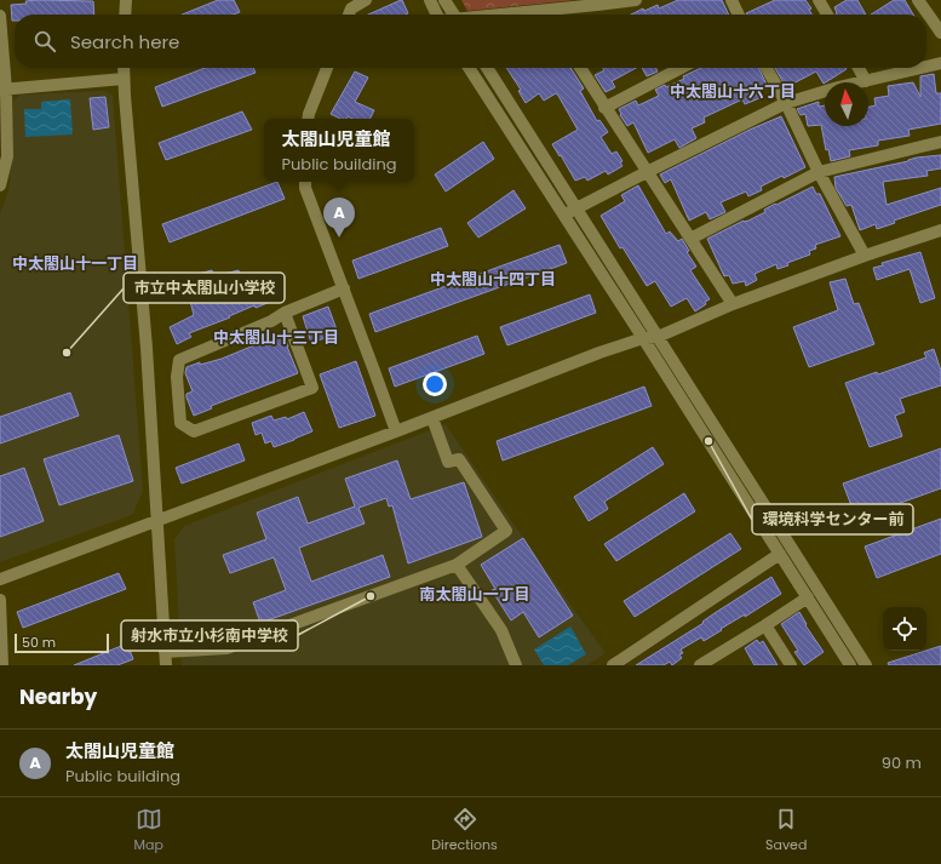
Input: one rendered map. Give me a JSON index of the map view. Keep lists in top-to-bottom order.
{
  "districts": [
    "中太閤山十六丁目",
    "中太閤山十一丁目",
    "中太閤山十四丁目",
    "中太閤山十三丁目",
    "南太閤山一丁目"
  ],
  "places": ["市立中太閤山小学校", "環境科学センター前", "射水市立小杉南中学校"],
  "scale_bar": "50 m",
  "north": "top",
  "page": {
    "search": "Search here",
    "popup": ["太閤山児童館", "Public building"],
    "pins": "A",
    "scale": "50 m",
    "heading": "Nearby",
    "list": [
      {
        "mark": "A",
        "name": "太閤山児童館",
        "note": "Public building",
        "value": "90 m"
      }
    ],
    "nav": ["Map", "Directions", "Saved"]
  }
}
